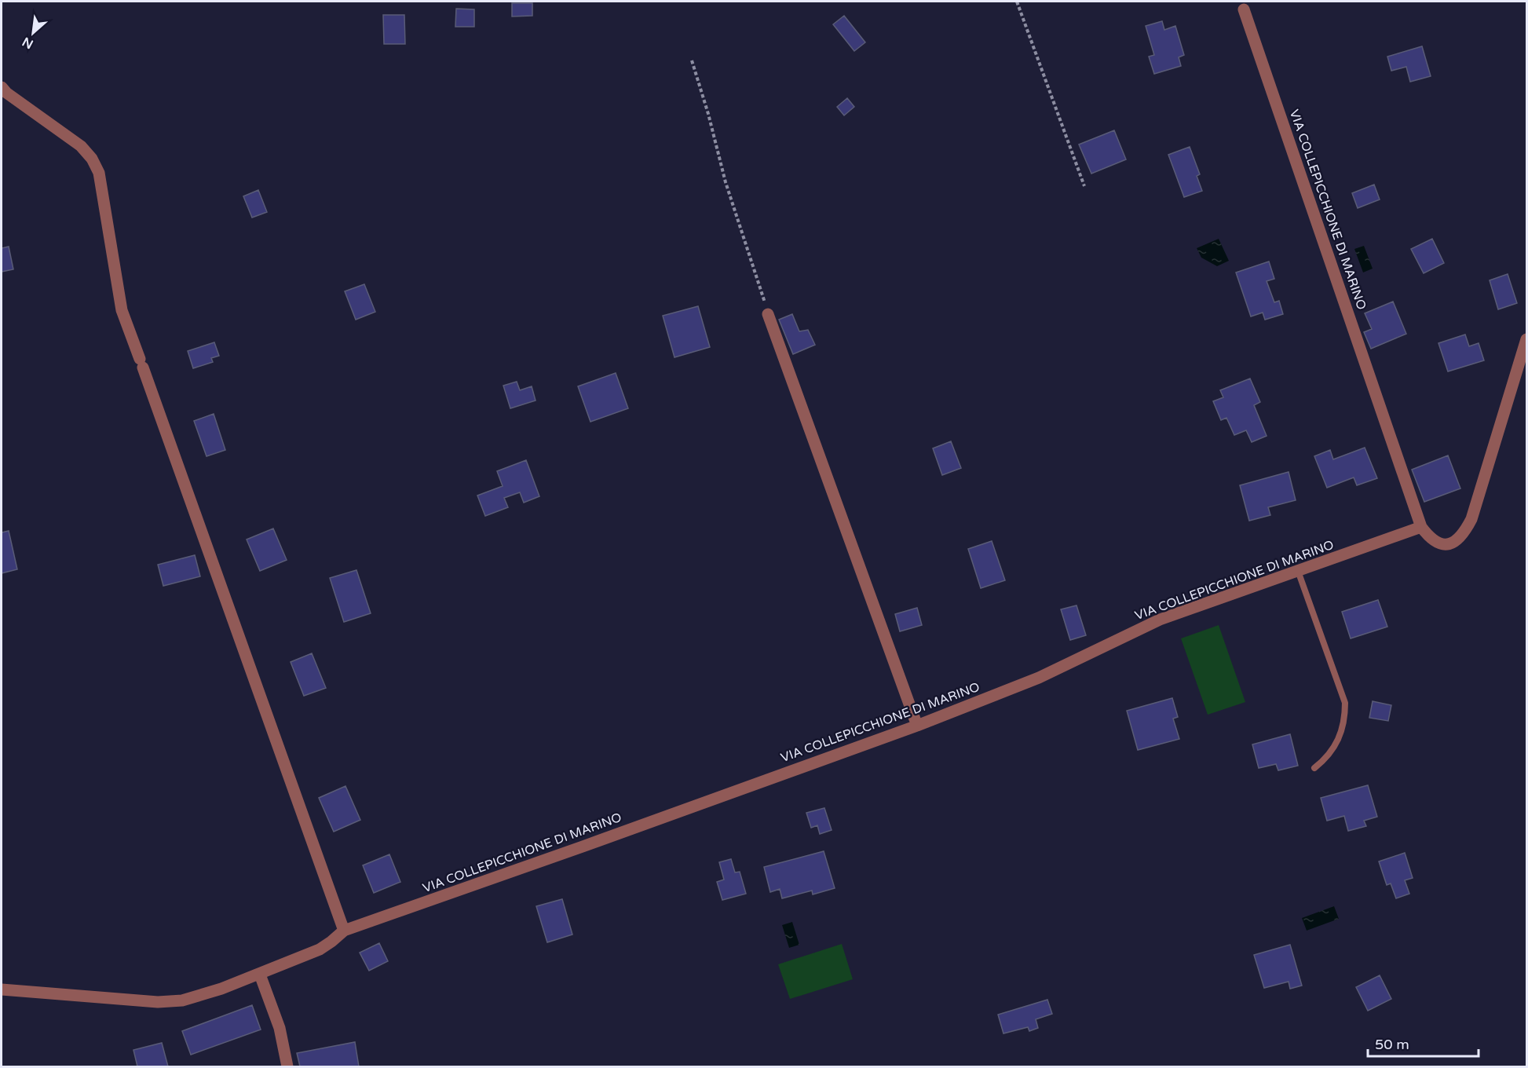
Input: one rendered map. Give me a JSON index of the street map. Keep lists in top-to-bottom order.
{
  "streets": {
    "street": ["VIA COLLEPICCHIONE DI MARINO"]
  },
  "scale_bar": "50 m",
  "north": "bottom left"
}
